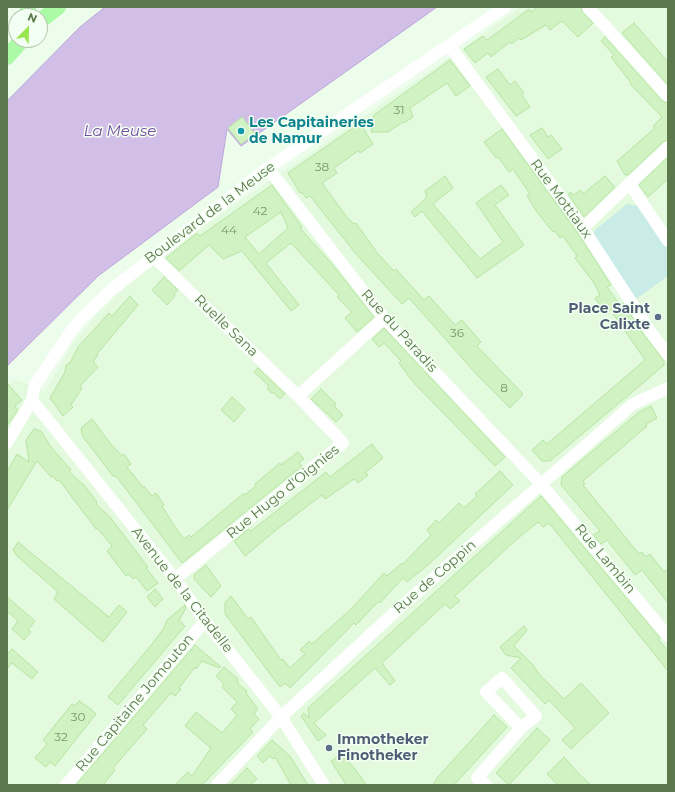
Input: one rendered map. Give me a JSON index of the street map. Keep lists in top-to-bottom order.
{
  "streets": {
    "street": [
      "Rue Mottiaux",
      "Boulevard de la Meuse",
      "Ruelle Sana",
      "Rue du Paradis",
      "Rue Hugo d'Oignies",
      "Rue Lambin",
      "Rue de Coppin",
      "Avenue de la Citadelle",
      "Rue Capitaine Jomouton"
    ]
  },
  "crossings": [
    ["Rue Mottiaux", "Boulevard de la Meuse"],
    ["Boulevard de la Meuse", "Ruelle Sana"],
    ["Boulevard de la Meuse", "Rue du Paradis"],
    ["Boulevard de la Meuse", "Avenue de la Citadelle"],
    ["Ruelle Sana", "Rue Hugo d'Oignies"],
    ["Rue du Paradis", "Rue Lambin"],
    ["Rue du Paradis", "Rue de Coppin"],
    ["Rue Hugo d'Oignies", "Avenue de la Citadelle"],
    ["Rue Lambin", "Rue de Coppin"],
    ["Rue de Coppin", "Avenue de la Citadelle"],
    ["Avenue de la Citadelle", "Rue Capitaine Jomouton"]
  ],
  "water": ["La Meuse"],
  "places": ["Les Capitaineries de Namur", "Place Saint Calixte", "Immotheker Finotheker"],
  "house_numbers": [
    "31",
    "38",
    "42",
    "44",
    "36",
    "8",
    "30",
    "32"
  ],
  "north": "top right"
}
